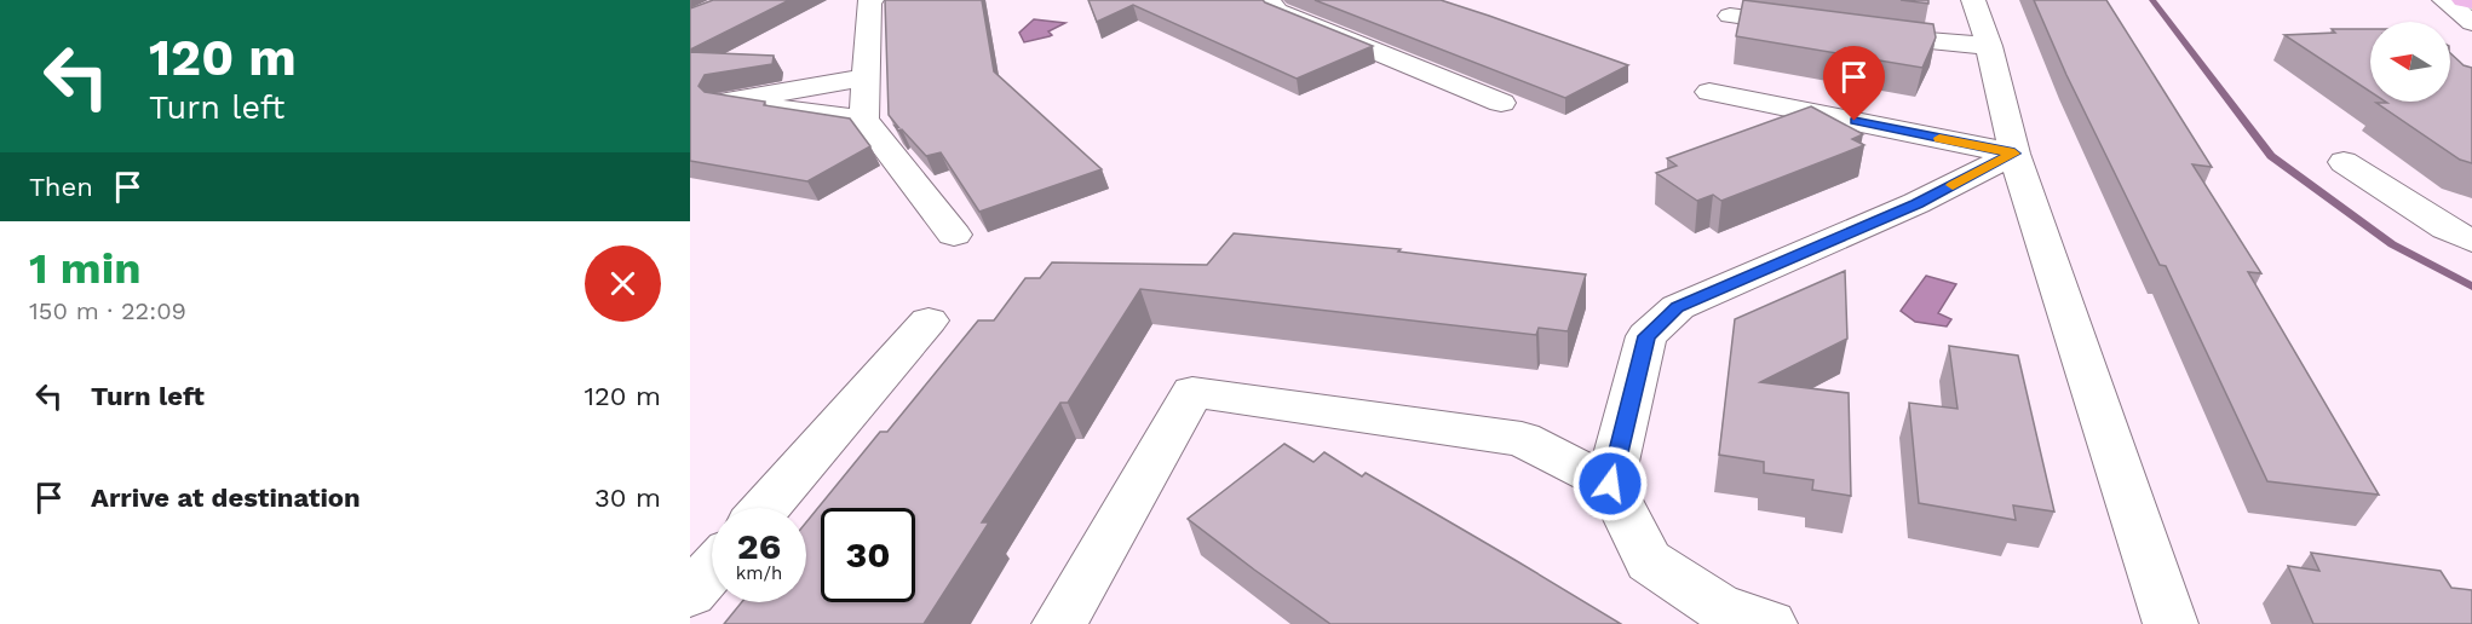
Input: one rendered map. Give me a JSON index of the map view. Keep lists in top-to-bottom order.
{
  "north": "left",
  "page": {
    "turn": ["120 m", "Turn left"],
    "then": "Then",
    "heading": ["1 min", "150 m · 22:09"],
    "list": [
      {
        "name": "Turn left",
        "value": "120 m"
      },
      {
        "name": "Arrive at destination",
        "value": "30 m"
      }
    ],
    "speed": "26 km/h",
    "limit": "30"
  }
}
